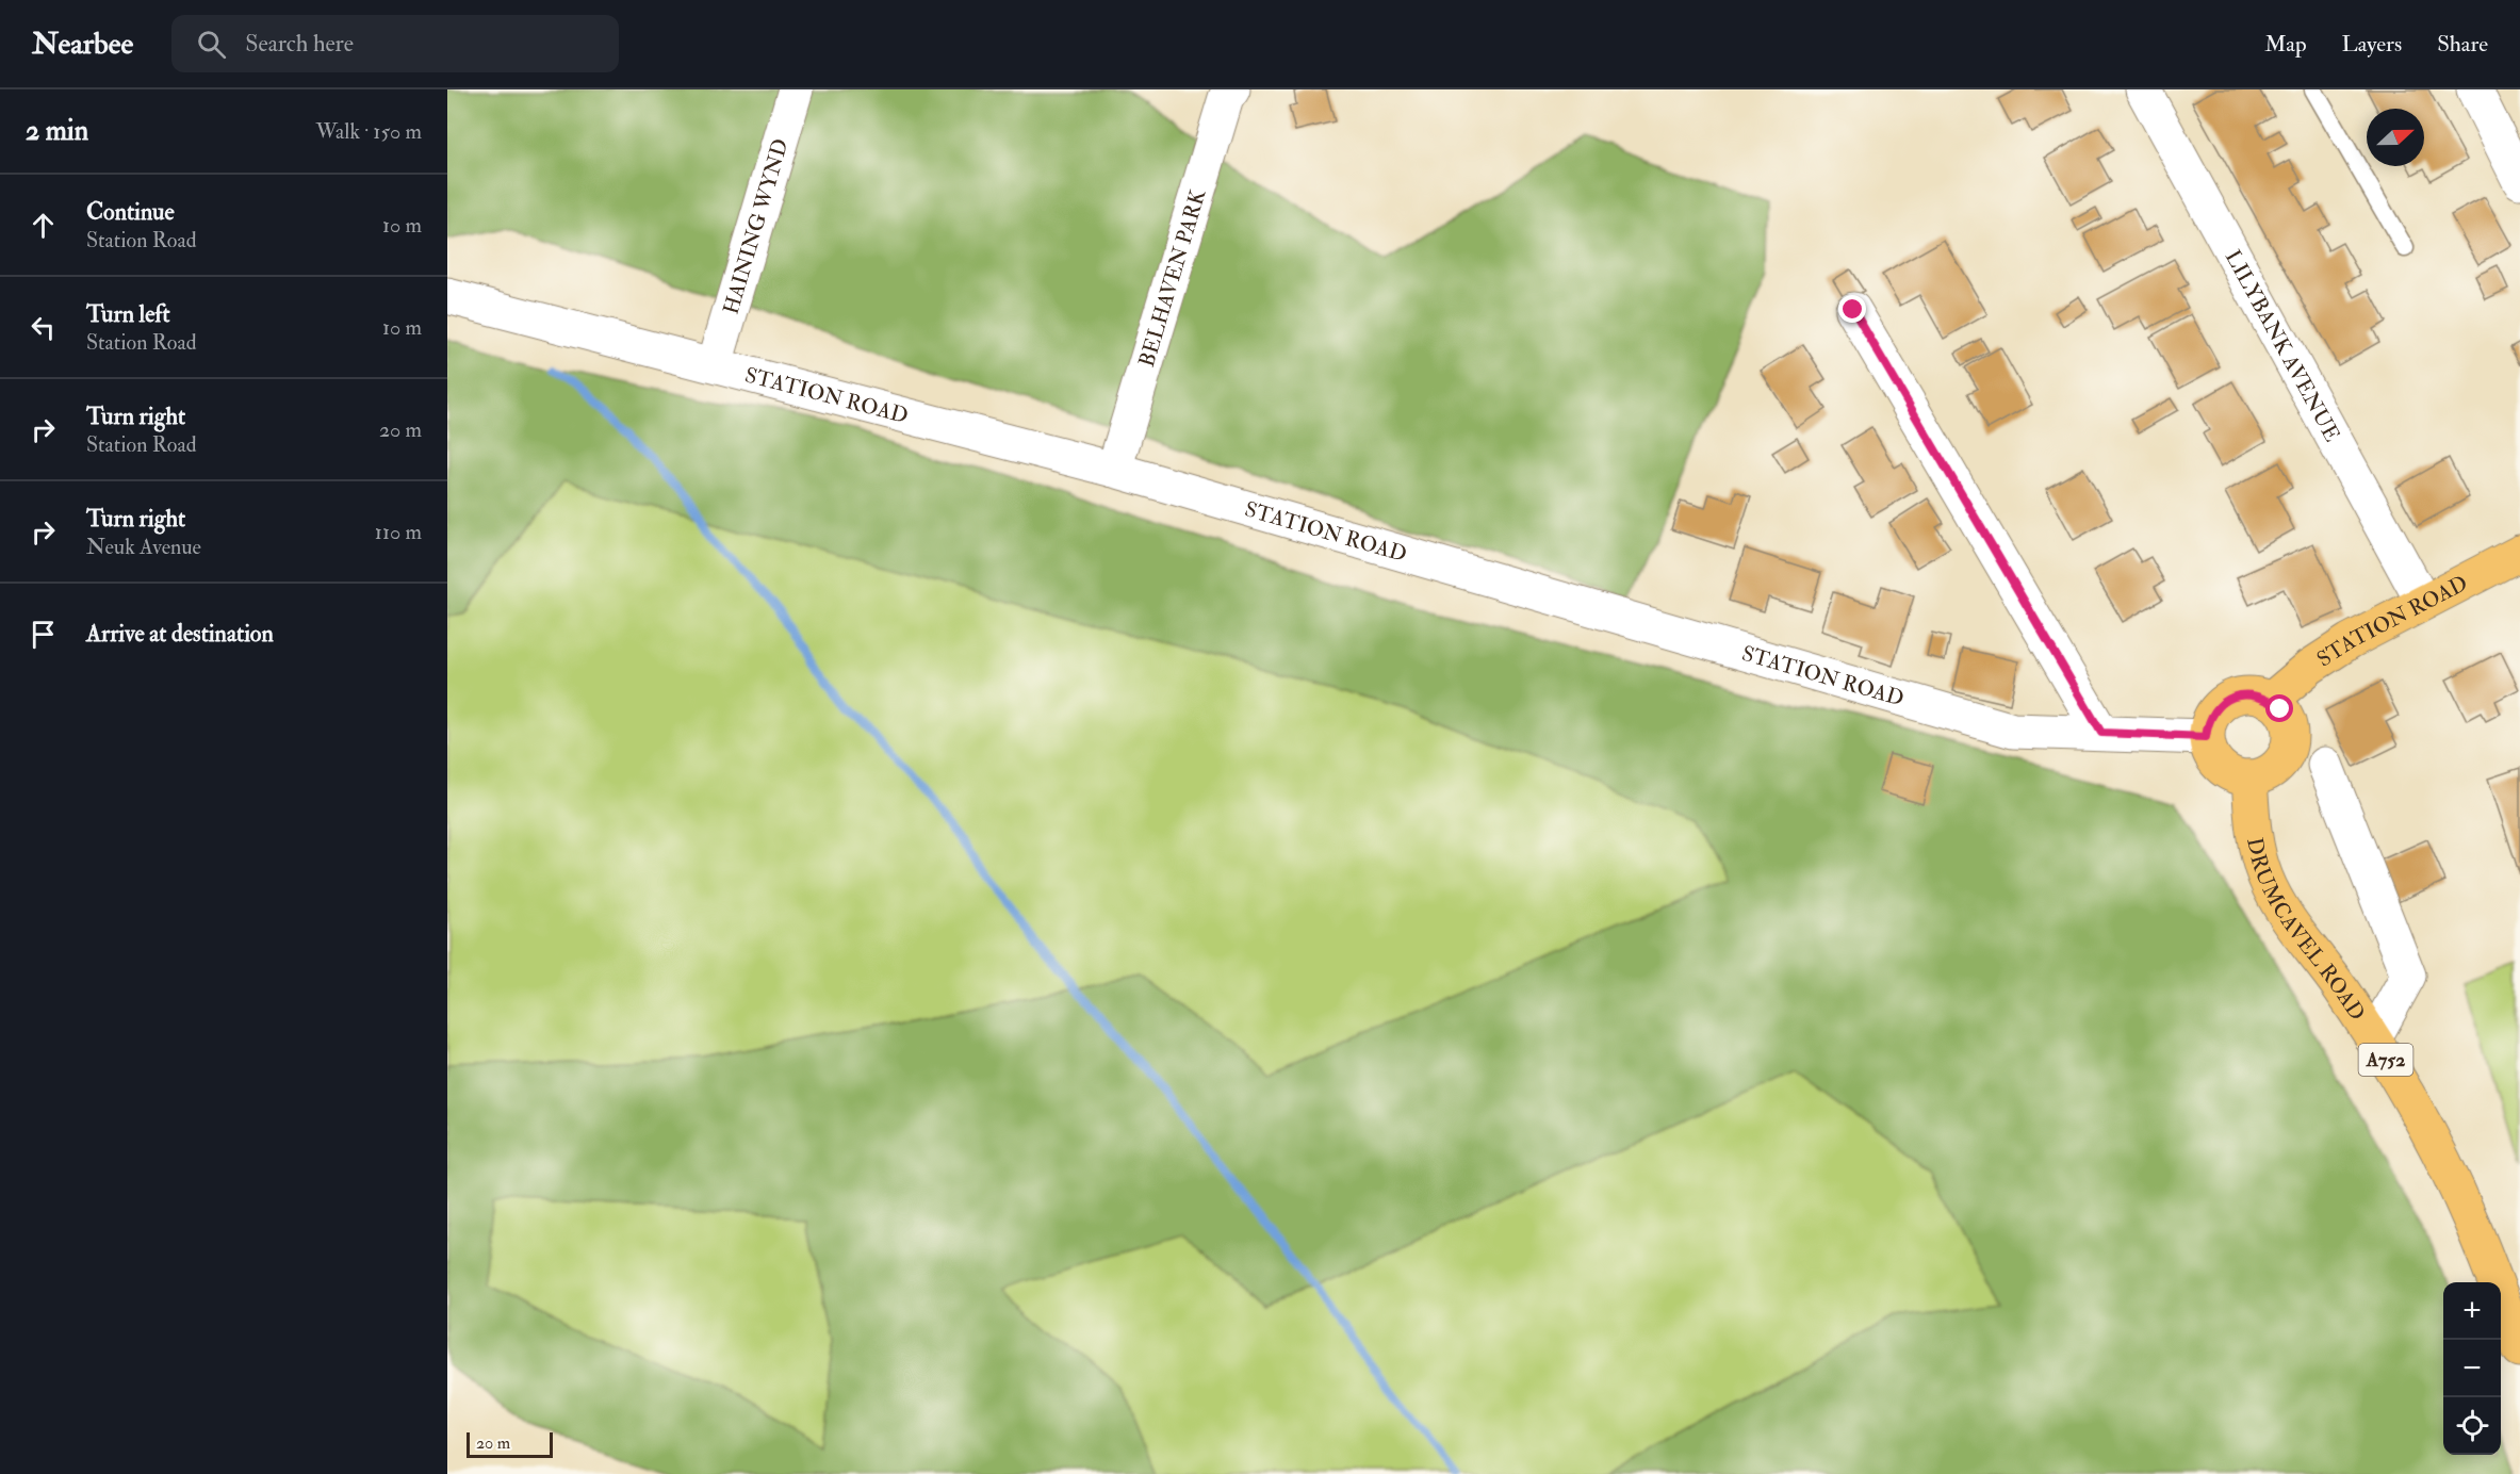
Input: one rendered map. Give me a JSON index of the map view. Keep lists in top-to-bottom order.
{
  "streets": {
    "main road": ["STATION ROAD", "DRUMCAVEL ROAD", "A752"],
    "street": ["HAINING WYND", "BELHAVEN PARK", "LILYBANK AVENUE"]
  },
  "crossings": [
    ["HAINING WYND", "STATION ROAD"],
    ["BELHAVEN PARK", "STATION ROAD"],
    ["LILYBANK AVENUE", "STATION ROAD"],
    ["STATION ROAD", "DRUMCAVEL ROAD"]
  ],
  "scale_bar": "20 m",
  "north": "right",
  "page": {
    "header": "Nearbee",
    "search": "Search here",
    "nav": ["Map", "Layers", "Share"],
    "heading": ["2 min", "Walk · 150 m"],
    "list": [
      ["Continue", "Station Road", "10 m"],
      ["Turn left", "Station Road", "10 m"],
      ["Turn right", "Station Road", "20 m"],
      ["Turn right", "Neuk Avenue", "110 m"],
      "Arrive at destination"
    ],
    "map_buttons": ["+", "−"],
    "scale": "20 m"
  }
}
